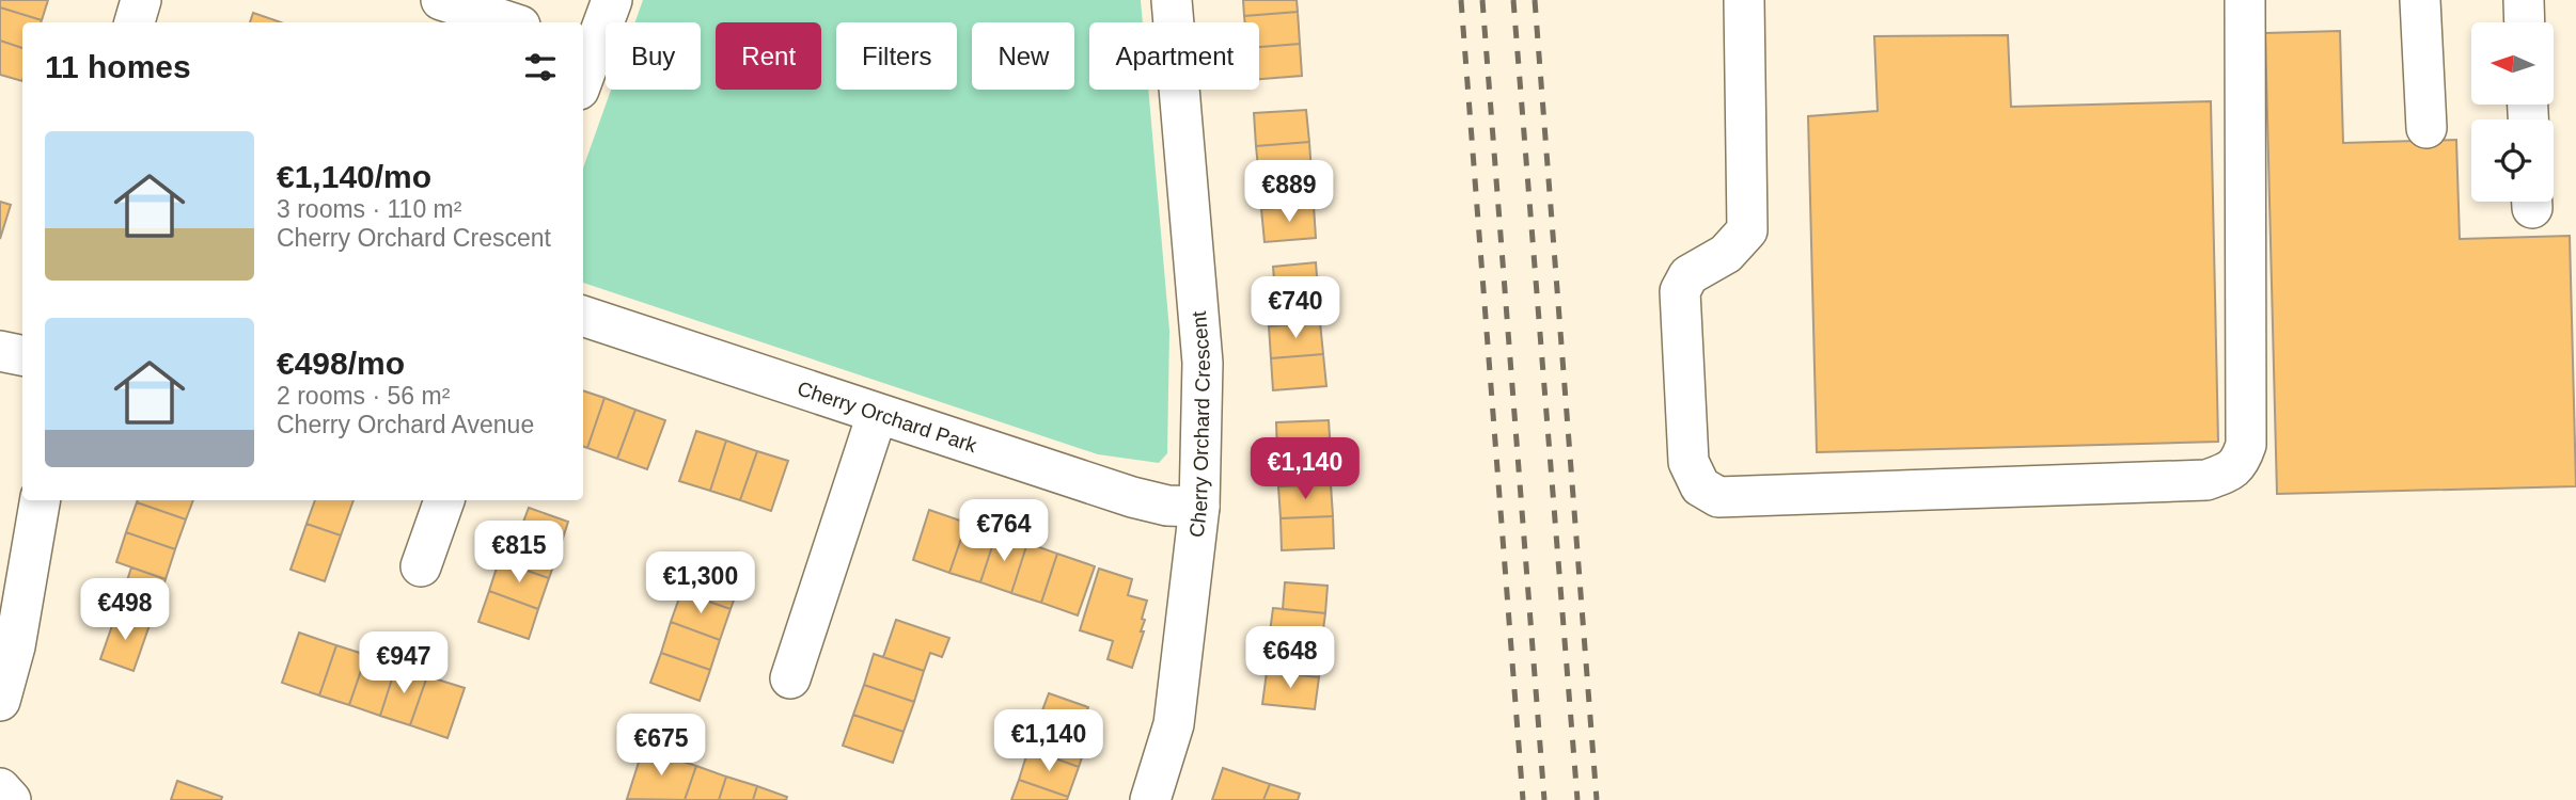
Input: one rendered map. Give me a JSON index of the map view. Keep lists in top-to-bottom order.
{
  "streets": {
    "street": ["Cherry Orchard Park", "Cherry Orchard Crescent"]
  },
  "crossings": [
    ["Cherry Orchard Park", "Cherry Orchard Crescent"]
  ],
  "north": "left",
  "page": {
    "chip": [
      "Buy",
      "Rent",
      "Filters",
      "New",
      "Apartment"
    ],
    "heading": "11 homes",
    "list": [
      {
        "name": "€1,140/mo",
        "note": "3 rooms · 110 m² · Cherry Orchard Crescent"
      },
      {
        "name": "€498/mo",
        "note": "2 rooms · 56 m² · Cherry Orchard Avenue"
      }
    ],
    "price": [
      "€889",
      "€740",
      "€1,140",
      "€764",
      "€815",
      "€1,300",
      "€498",
      "€648",
      "€947",
      "€1,140",
      "€675"
    ]
  }
}
